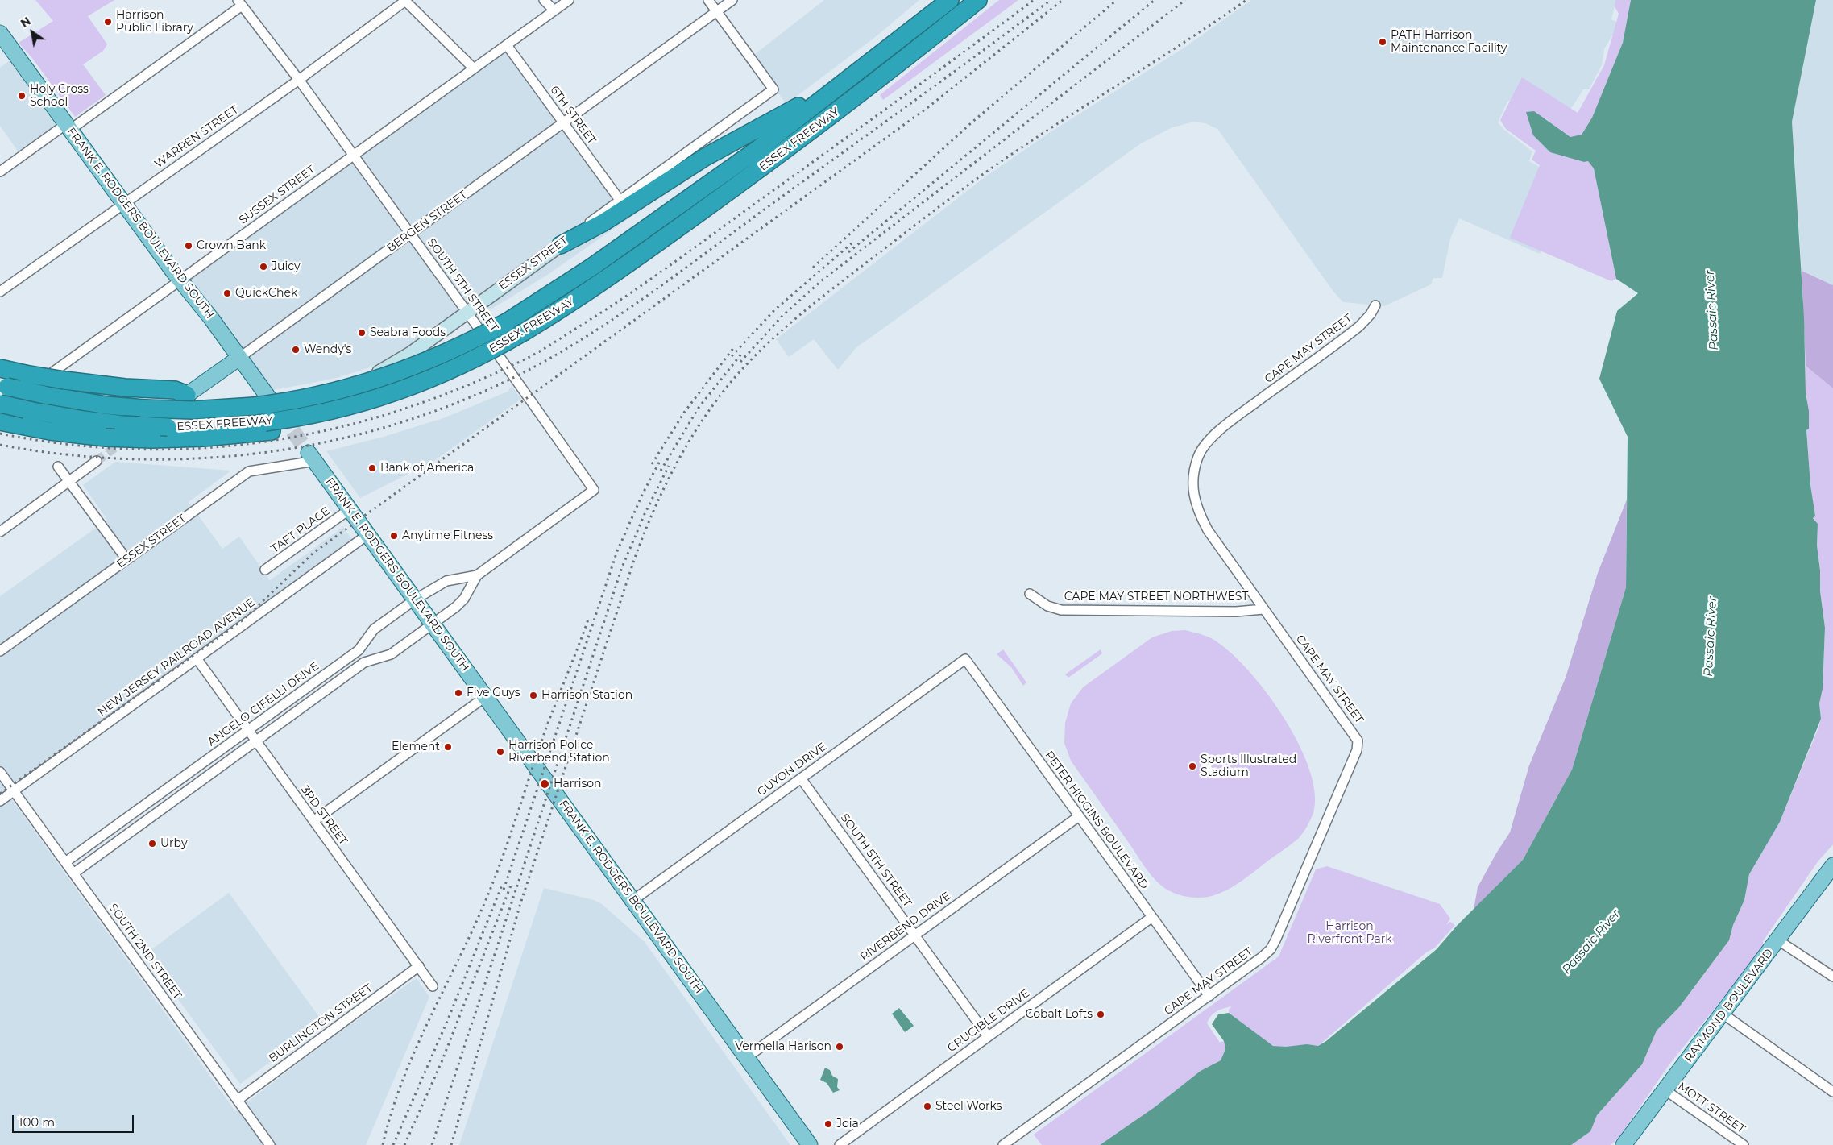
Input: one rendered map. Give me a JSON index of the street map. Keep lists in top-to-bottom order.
{
  "streets": {
    "highway": ["ESSEX FREEWAY"],
    "main road": ["BERGEN STREET", "FRANK E. RODGERS BOULEVARD SOUTH", "RAYMOND BOULEVARD"],
    "street": [
      "6TH STREET",
      "WARREN STREET",
      "SUSSEX STREET",
      "ESSEX STREET",
      "SOUTH 5TH STREET",
      "CAPE MAY STREET",
      "TAFT PLACE",
      "CAPE MAY STREET NORTHWEST",
      "NEW JERSEY RAILROAD AVENUE",
      "ANGELO CIFELLI DRIVE",
      "GUYON DRIVE",
      "3RD STREET",
      "PETER HIGGINS BOULEVARD",
      "RIVERBEND DRIVE",
      "SOUTH 2ND STREET",
      "CRUCIBLE DRIVE",
      "BURLINGTON STREET",
      "MOTT STREET"
    ]
  },
  "crossings": [
    ["6TH STREET", "SUSSEX STREET"],
    ["6TH STREET", "BERGEN STREET"],
    ["6TH STREET", "ESSEX STREET"],
    ["WARREN STREET", "FRANK E. RODGERS BOULEVARD SOUTH"],
    ["WARREN STREET", "SOUTH 5TH STREET"],
    ["ESSEX FREEWAY", "BERGEN STREET"],
    ["SUSSEX STREET", "FRANK E. RODGERS BOULEVARD SOUTH"],
    ["SUSSEX STREET", "SOUTH 5TH STREET"],
    ["BERGEN STREET", "FRANK E. RODGERS BOULEVARD SOUTH"],
    ["BERGEN STREET", "ESSEX STREET"],
    ["BERGEN STREET", "SOUTH 5TH STREET"],
    ["FRANK E. RODGERS BOULEVARD SOUTH", "ESSEX STREET"],
    ["FRANK E. RODGERS BOULEVARD SOUTH", "TAFT PLACE"],
    ["FRANK E. RODGERS BOULEVARD SOUTH", "NEW JERSEY RAILROAD AVENUE"],
    ["FRANK E. RODGERS BOULEVARD SOUTH", "ANGELO CIFELLI DRIVE"],
    ["FRANK E. RODGERS BOULEVARD SOUTH", "GUYON DRIVE"],
    ["FRANK E. RODGERS BOULEVARD SOUTH", "RIVERBEND DRIVE"],
    ["ESSEX STREET", "SOUTH 5TH STREET"],
    ["SOUTH 5TH STREET", "ANGELO CIFELLI DRIVE"],
    ["SOUTH 5TH STREET", "GUYON DRIVE"],
    ["SOUTH 5TH STREET", "RIVERBEND DRIVE"],
    ["SOUTH 5TH STREET", "CRUCIBLE DRIVE"],
    ["CAPE MAY STREET", "CAPE MAY STREET NORTHWEST"],
    ["CAPE MAY STREET", "PETER HIGGINS BOULEVARD"],
    ["NEW JERSEY RAILROAD AVENUE", "3RD STREET"],
    ["NEW JERSEY RAILROAD AVENUE", "SOUTH 2ND STREET"],
    ["ANGELO CIFELLI DRIVE", "3RD STREET"],
    ["ANGELO CIFELLI DRIVE", "SOUTH 2ND STREET"],
    ["GUYON DRIVE", "PETER HIGGINS BOULEVARD"],
    ["3RD STREET", "BURLINGTON STREET"],
    ["PETER HIGGINS BOULEVARD", "RIVERBEND DRIVE"],
    ["PETER HIGGINS BOULEVARD", "CRUCIBLE DRIVE"],
    ["SOUTH 2ND STREET", "BURLINGTON STREET"],
    ["RAYMOND BOULEVARD", "MOTT STREET"]
  ],
  "water": ["Passaic River"],
  "parks": ["Harrison Riverfront Park"],
  "places": [
    "Harrison Public Library",
    "PATH Harrison Maintenance Facility",
    "Holy Cross School",
    "Crown Bank",
    "Juicy",
    "QuickChek",
    "Seabra Foods",
    "Wendy's",
    "Bank of America",
    "Anytime Fitness",
    "Five Guys",
    "Harrison Station",
    "Element",
    "Harrison Police Riverbend Station",
    "Sports Illustrated Stadium",
    "Harrison",
    "Urby",
    "Cobalt Lofts",
    "Vermella Harison",
    "Steel Works",
    "Joia"
  ],
  "scale_bar": "100 m",
  "north": "top left"
}
